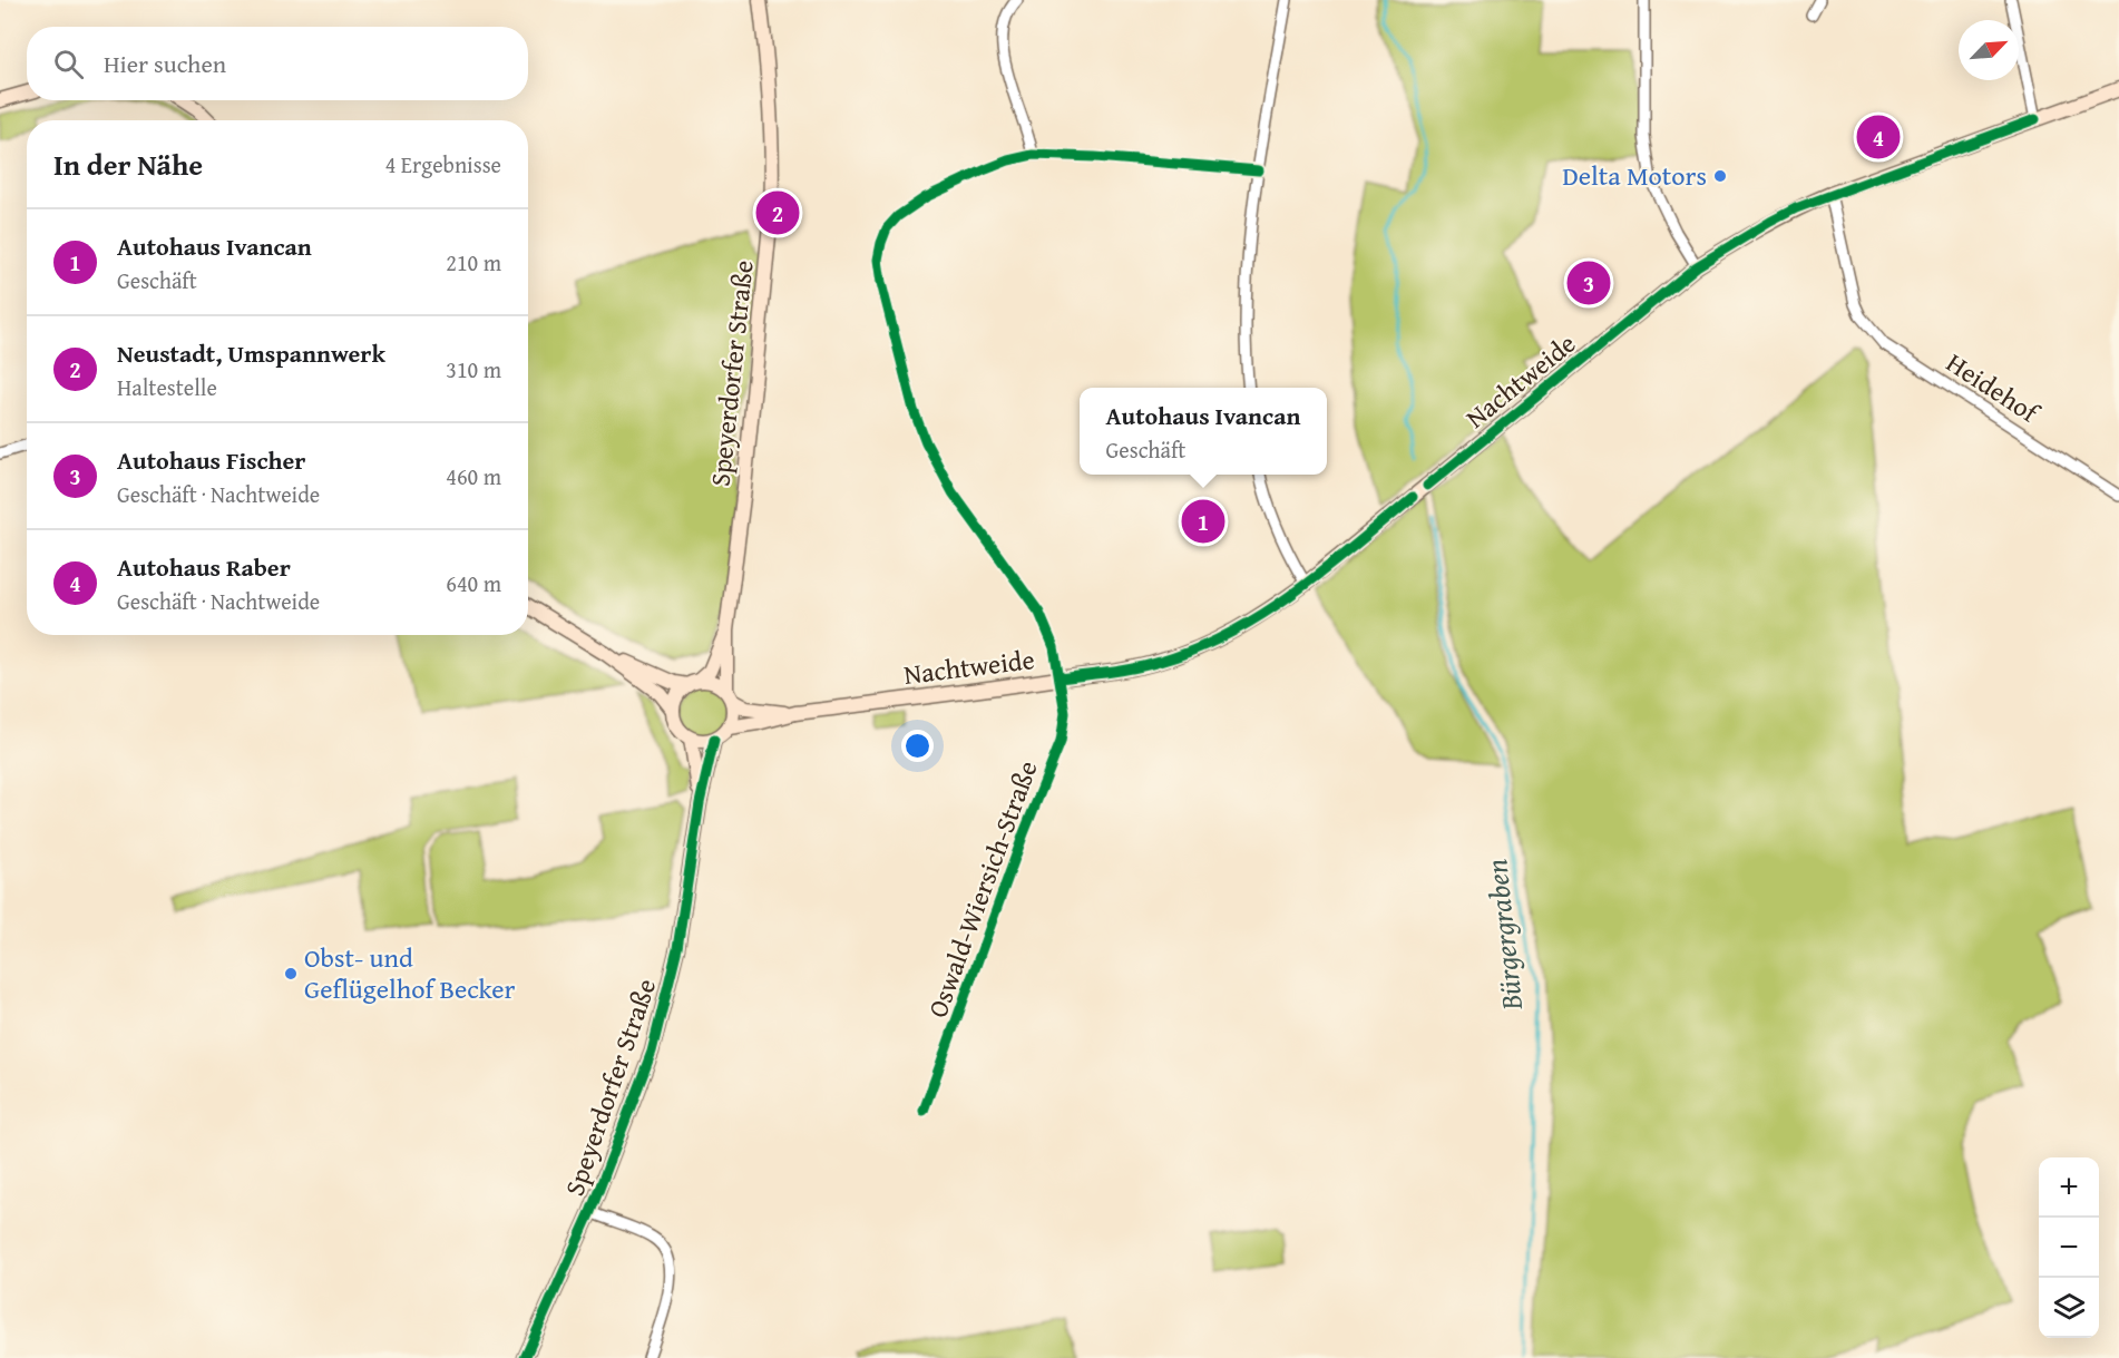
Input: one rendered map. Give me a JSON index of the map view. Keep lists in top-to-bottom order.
{
  "streets": {
    "street": [
      "Speyerdorfer Straße",
      "Nachtweide",
      "Heidehof",
      "Oswald-Wiersich-Straße"
    ]
  },
  "crossings": [
    ["Speyerdorfer Straße", "Nachtweide"],
    ["Nachtweide", "Heidehof"],
    ["Nachtweide", "Oswald-Wiersich-Straße"]
  ],
  "water": ["Bürgergraben"],
  "places": ["Delta Motors", "Obst- und Geflügelhof Becker"],
  "north": "top right",
  "page": {
    "search": "Hier suchen",
    "pins": [
      "4",
      "2",
      "3",
      "1"
    ],
    "heading": ["In der Nähe", "4 Ergebnisse"],
    "list": [
      {
        "mark": "1",
        "name": "Autohaus Ivancan",
        "note": "Geschäft",
        "value": "210 m"
      },
      {
        "mark": "2",
        "name": "Neustadt, Umspannwerk",
        "note": "Haltestelle",
        "value": "310 m"
      },
      {
        "mark": "3",
        "name": "Autohaus Fischer",
        "note": "Geschäft · Nachtweide",
        "value": "460 m"
      },
      {
        "mark": "4",
        "name": "Autohaus Raber",
        "note": "Geschäft · Nachtweide",
        "value": "640 m"
      }
    ],
    "popup": ["Autohaus Ivancan", "Geschäft"],
    "map_buttons": ["+", "−"]
  }
}
